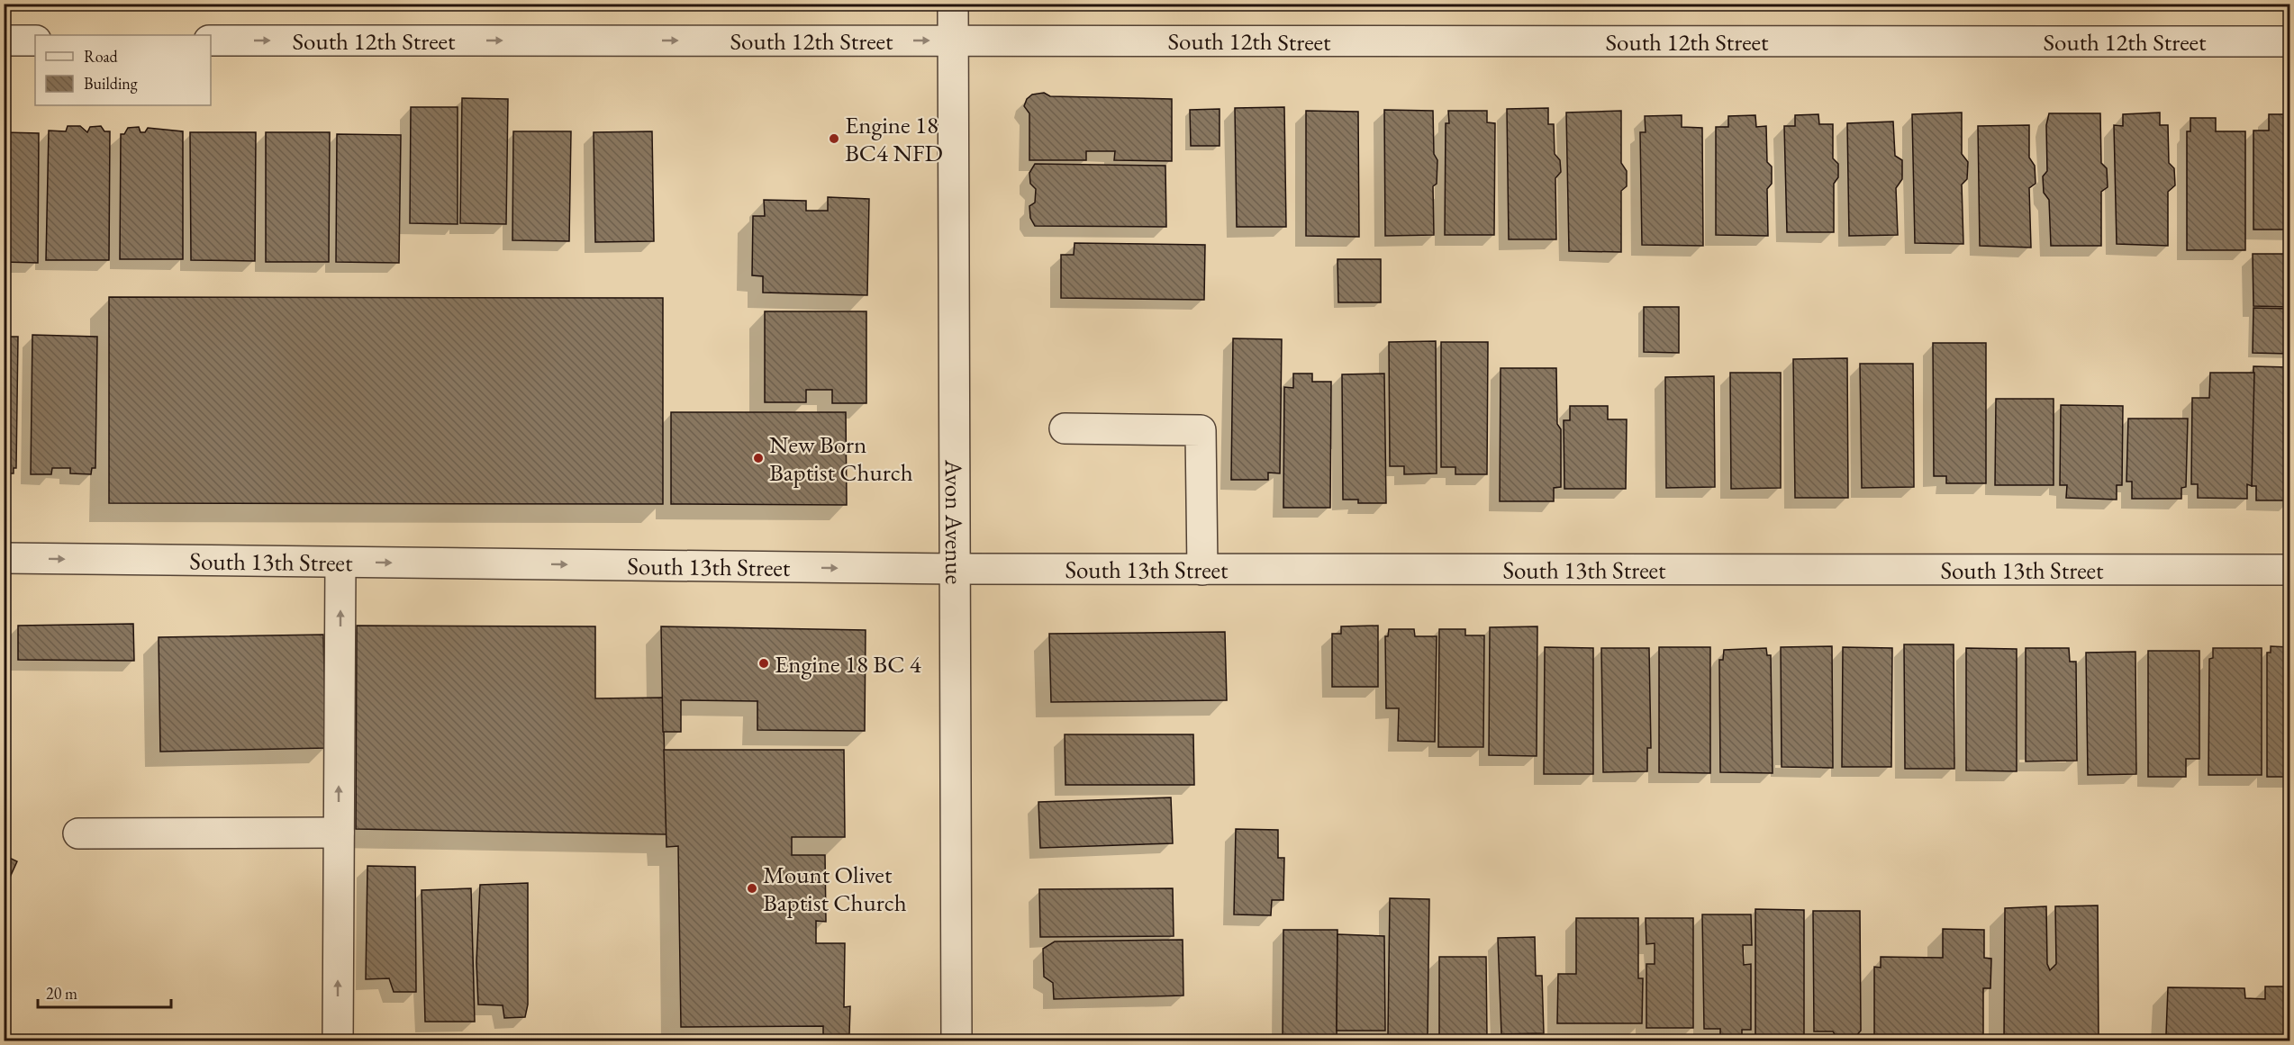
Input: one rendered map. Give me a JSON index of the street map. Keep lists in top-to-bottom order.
{
  "streets": {
    "street": ["South 12th Street", "Avon Avenue", "South 13th Street"]
  },
  "crossings": [
    ["South 12th Street", "Avon Avenue"],
    ["Avon Avenue", "South 13th Street"]
  ],
  "one_way": ["South 12th Street", "South 13th Street"],
  "places": [
    "Engine 18 BC4 NFD",
    "New Born Baptist Church",
    "Engine 18 BC 4",
    "Mount Olivet Baptist Church"
  ],
  "legend": ["Road", "Building"],
  "scale_bar": "20 m"
}
